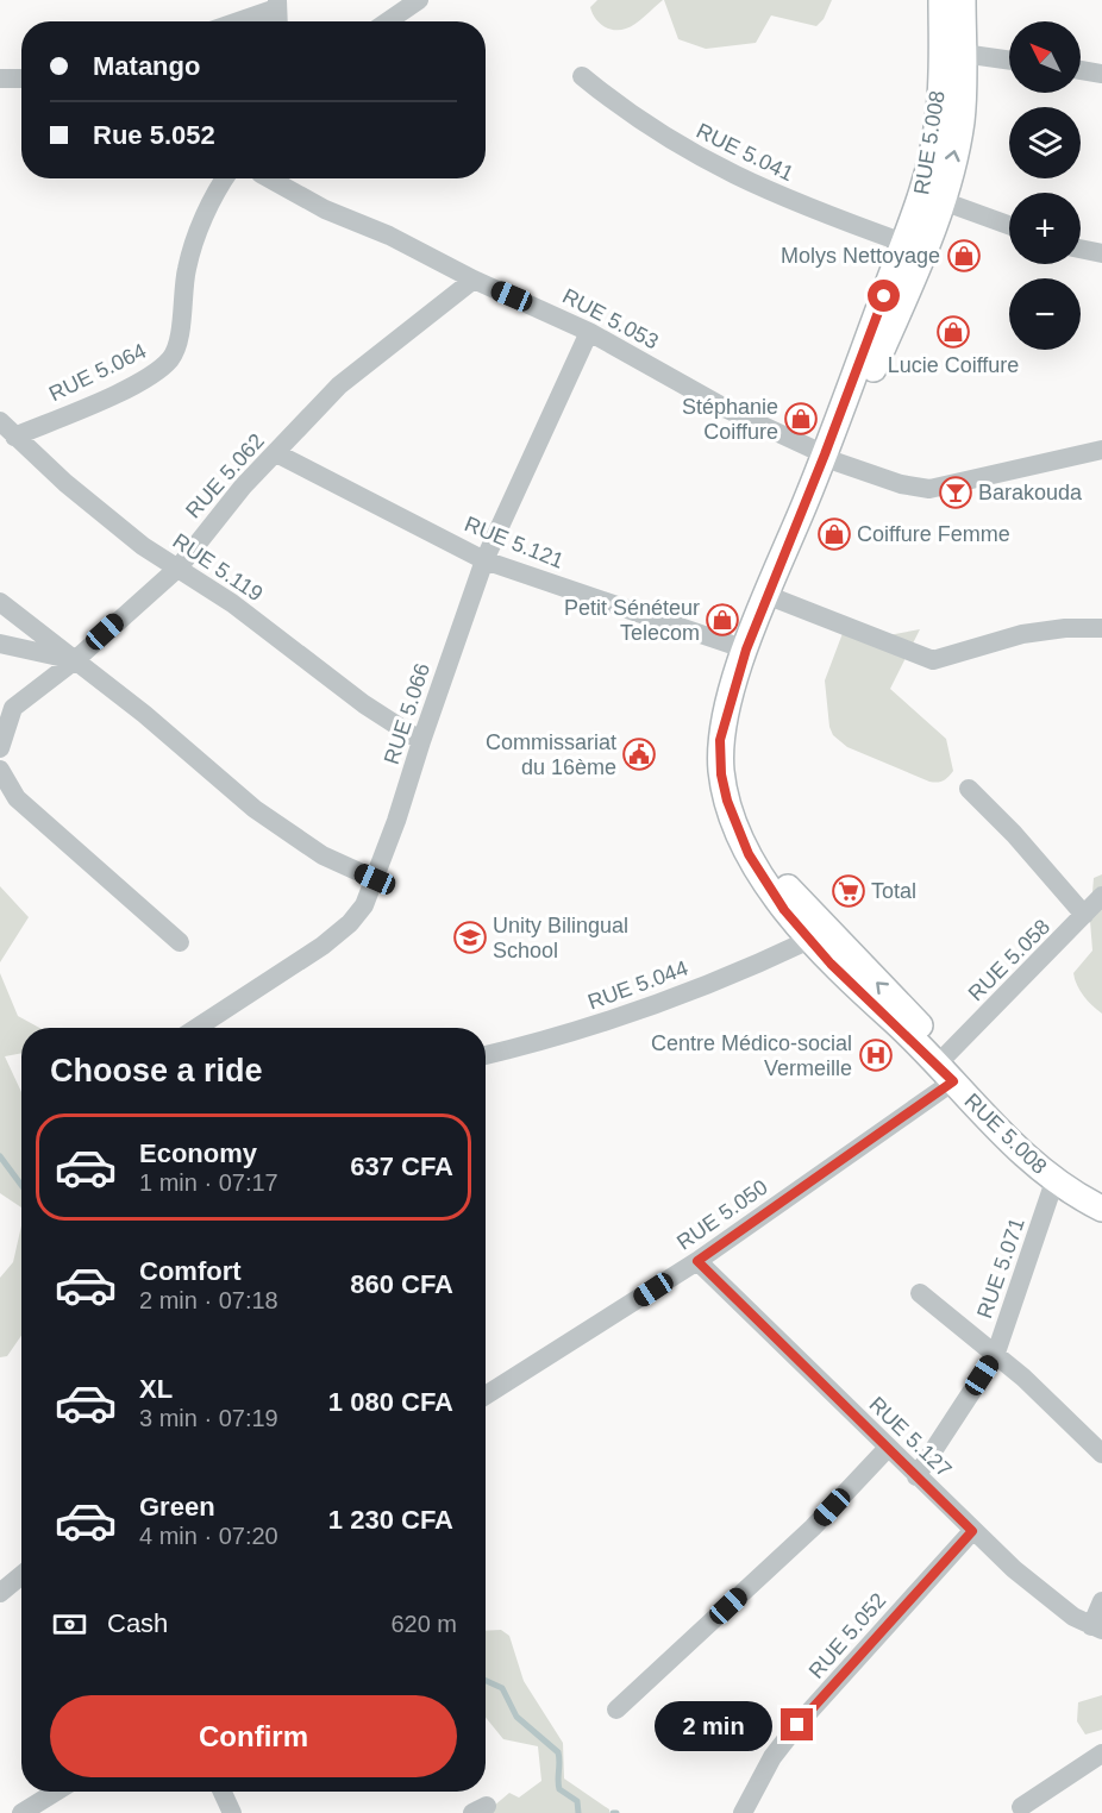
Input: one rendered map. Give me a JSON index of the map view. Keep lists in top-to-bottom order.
{
  "streets": {
    "main road": ["RUE 5.008"],
    "street": [
      "RUE 5.041",
      "RUE 5.053",
      "RUE 5.064",
      "RUE 5.062",
      "RUE 5.121",
      "RUE 5.119",
      "RUE 5.066",
      "RUE 5.058",
      "RUE 5.044",
      "RUE 5.050",
      "RUE 5.071",
      "RUE 5.127",
      "RUE 5.052"
    ]
  },
  "crossings": [
    ["RUE 5.008", "RUE 5.041"],
    ["RUE 5.008", "RUE 5.053"],
    ["RUE 5.008", "RUE 5.121"],
    ["RUE 5.008", "RUE 5.058"],
    ["RUE 5.008", "RUE 5.044"],
    ["RUE 5.008", "RUE 5.050"],
    ["RUE 5.008", "RUE 5.071"],
    ["RUE 5.053", "RUE 5.062"],
    ["RUE 5.053", "RUE 5.066"],
    ["RUE 5.064", "RUE 5.119"],
    ["RUE 5.062", "RUE 5.121"],
    ["RUE 5.062", "RUE 5.119"],
    ["RUE 5.121", "RUE 5.066"],
    ["RUE 5.119", "RUE 5.066"],
    ["RUE 5.050", "RUE 5.127"],
    ["RUE 5.071", "RUE 5.127"],
    ["RUE 5.127", "RUE 5.052"]
  ],
  "places": {
    "shop": [
      "Molys Nettoyage",
      "Lucie Coiffure",
      "Stéphanie Coiffure",
      "Coiffure Femme",
      "Petit Sénéteur Telecom"
    ],
    "bar": ["Barakouda"],
    "public building": ["Commissariat du 16ème"],
    "supermarket": ["Total"],
    "school or university": ["Unity Bilingual School"],
    "hospital": ["Centre Médico-social Vermeille"]
  },
  "north": "top left",
  "page": {
    "map_buttons": ["+", "−"],
    "banner": ["Matango", "Rue 5.052"],
    "heading": "Choose a ride",
    "list": [
      {
        "name": "Economy",
        "note": "1 min · 07:17",
        "value": "637 CFA"
      },
      {
        "name": "Comfort",
        "note": "2 min · 07:18",
        "value": "860 CFA"
      },
      {
        "name": "XL",
        "note": "3 min · 07:19",
        "value": "1 080 CFA"
      },
      {
        "name": "Green",
        "note": "4 min · 07:20",
        "value": "1 230 CFA"
      }
    ],
    "pay": ["Cash", "620 m"],
    "buttons": "Confirm",
    "bubble": "2 min"
  }
}
